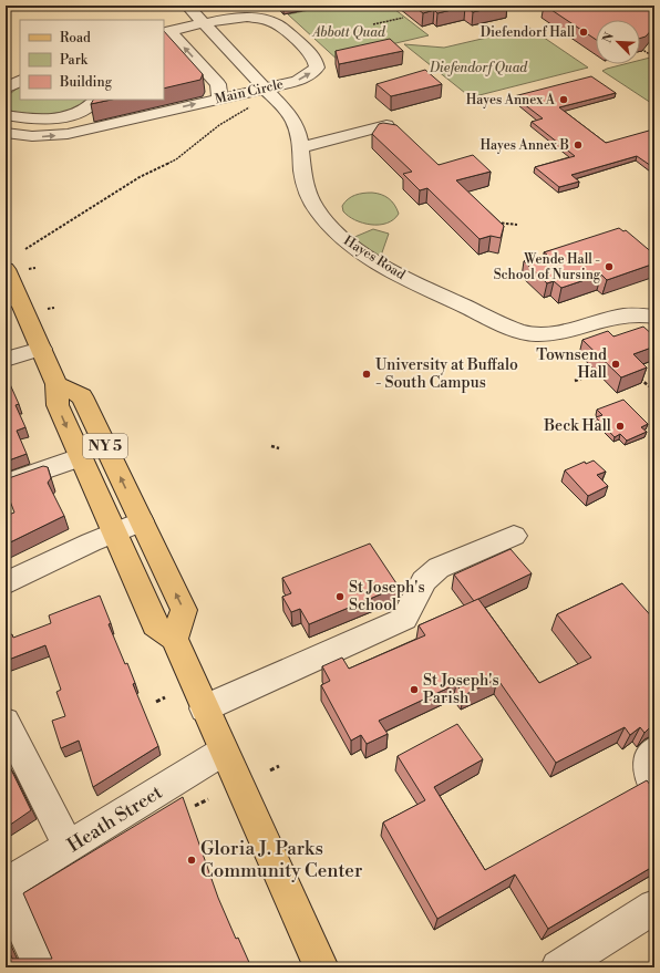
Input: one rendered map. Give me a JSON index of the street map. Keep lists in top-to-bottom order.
{
  "streets": {
    "main road": ["NY 5"],
    "street": ["Main Circle", "Hayes Road", "Heath Street"]
  },
  "crossings": [
    ["Main Circle", "Hayes Road"],
    ["NY 5", "Heath Street"]
  ],
  "parks": ["Abbott Quad", "Diefendorf Quad"],
  "places": [
    "Diefendorf Hall",
    "Hayes Annex A",
    "Hayes Annex B",
    "Wende Hall - School of Nursing",
    "Townsend Hall",
    "University at Buffalo - South Campus",
    "Beck Hall",
    "St Joseph's School",
    "St Joseph's Parish",
    "Gloria J. Parks Community Center"
  ],
  "legend": ["Road", "Park", "Building"],
  "north": "top left"
}
